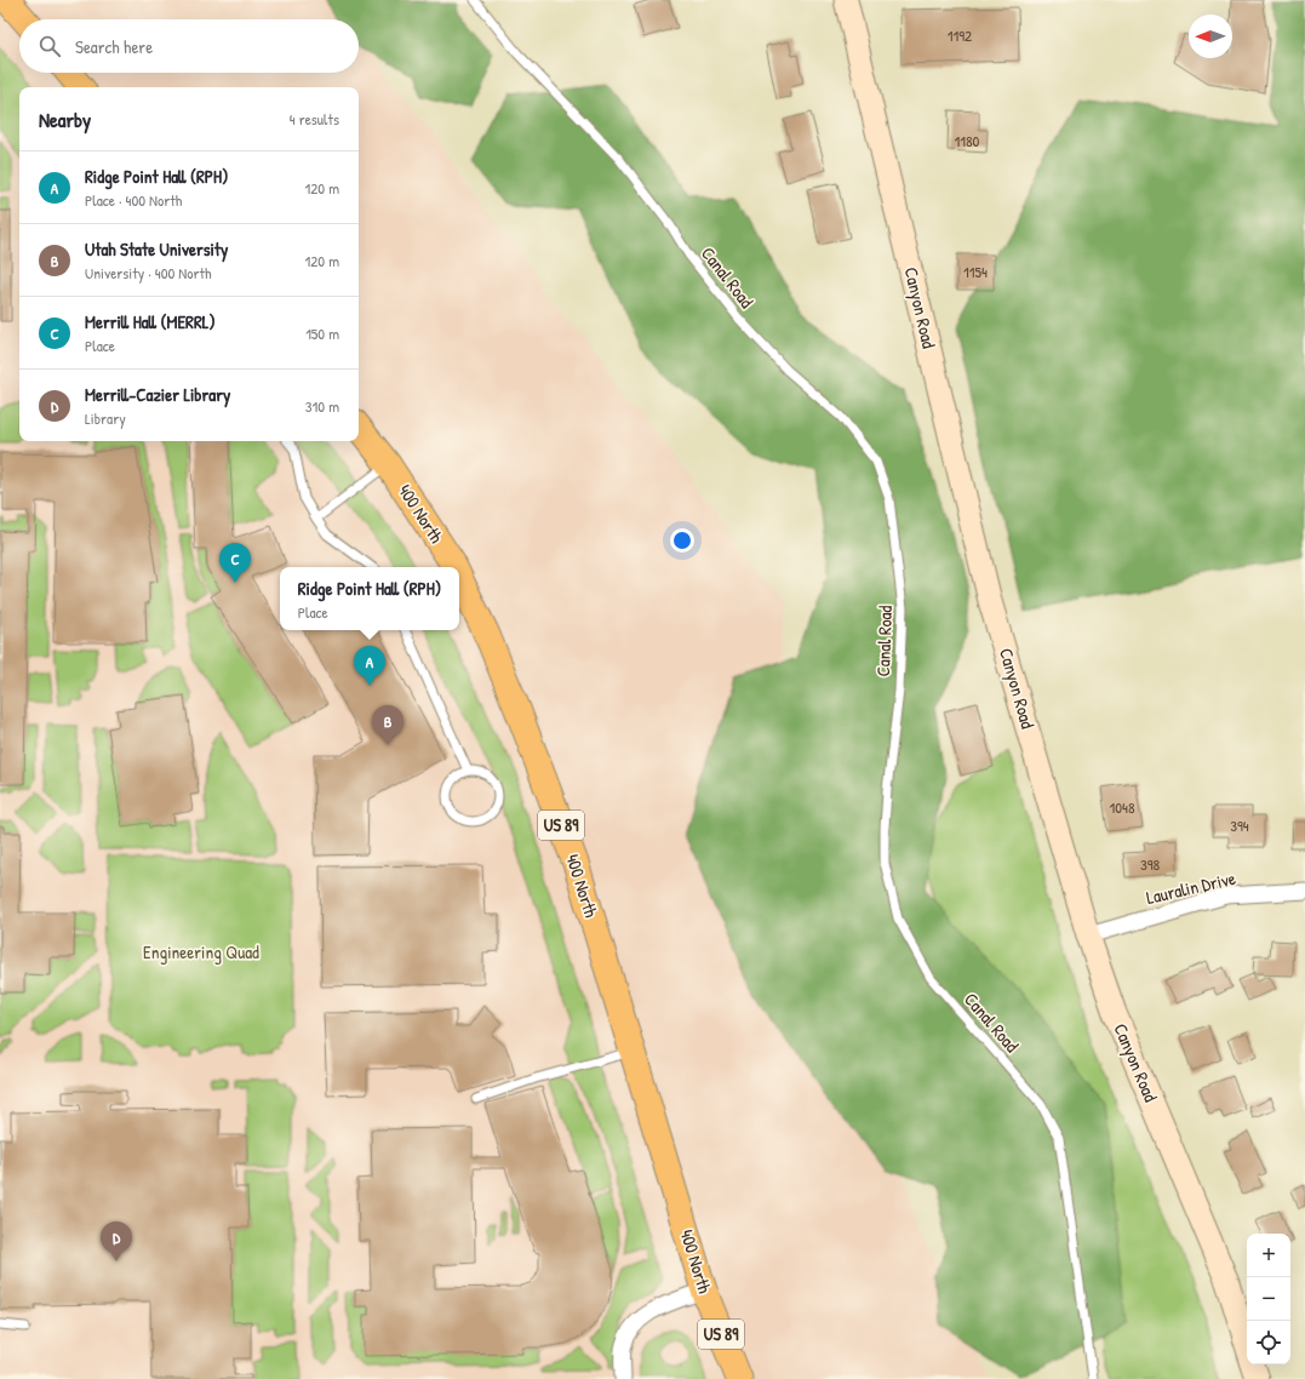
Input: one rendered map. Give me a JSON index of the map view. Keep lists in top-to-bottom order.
{
  "streets": {
    "main road": ["400 North", "US 89"],
    "street": ["Canyon Road", "Lauralin Drive"],
    "lane": ["Canal Road"]
  },
  "crossings": [
    ["Canyon Road", "Lauralin Drive"]
  ],
  "parks": ["Engineering Quad"],
  "house_numbers": [
    "1192",
    "1180",
    "1154",
    "1048",
    "394",
    "398"
  ],
  "north": "left",
  "page": {
    "search": "Search here",
    "heading": ["Nearby", "4 results"],
    "list": [
      {
        "mark": "A",
        "name": "Ridge Point Hall (RPH)",
        "note": "Place · 400 North",
        "value": "120 m"
      },
      {
        "mark": "B",
        "name": "Utah State University",
        "note": "University · 400 North",
        "value": "120 m"
      },
      {
        "mark": "C",
        "name": "Merrill Hall (MERRL)",
        "note": "Place",
        "value": "150 m"
      },
      {
        "mark": "D",
        "name": "Merrill-Cazier Library",
        "note": "Library",
        "value": "310 m"
      }
    ],
    "pins": [
      "C",
      "A",
      "B",
      "D"
    ],
    "popup": ["Ridge Point Hall (RPH)", "Place"],
    "map_buttons": ["+", "−"]
  }
}
